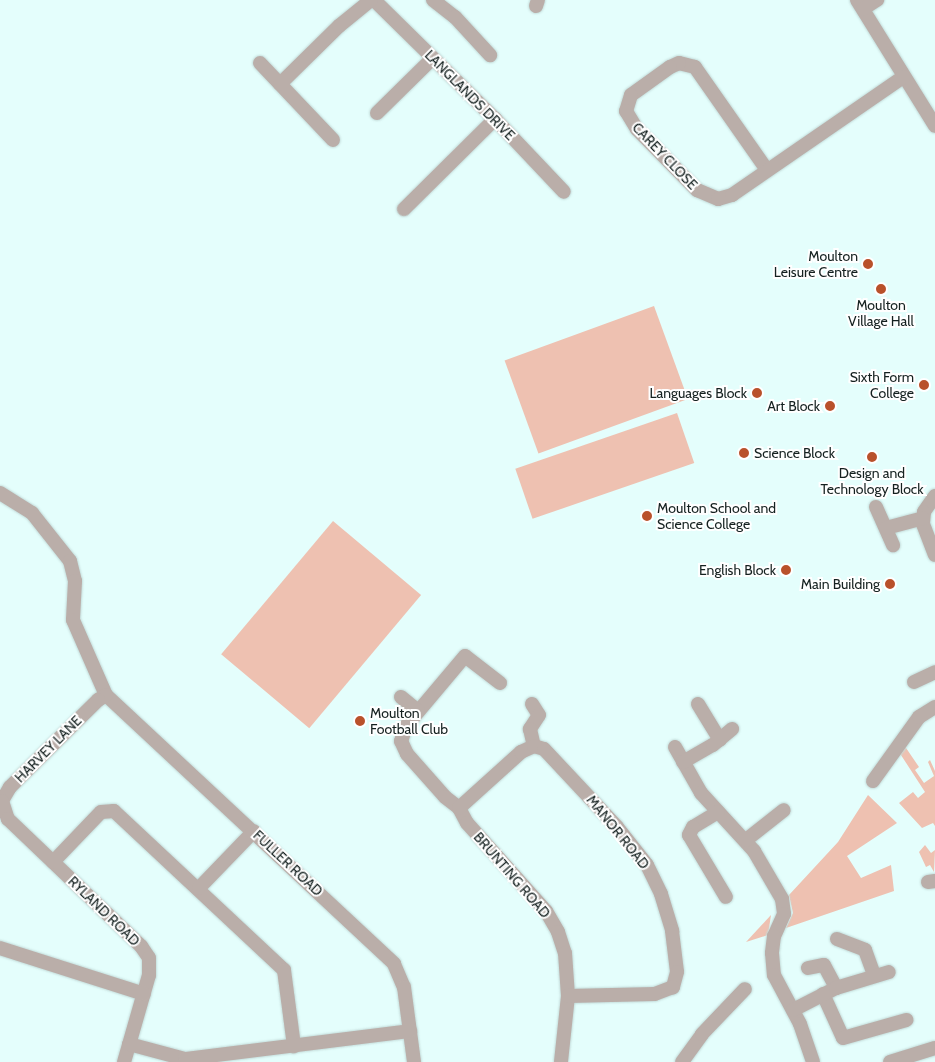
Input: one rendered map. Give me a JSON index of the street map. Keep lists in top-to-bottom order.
{
  "streets": {
    "street": [
      "LANGLANDS DRIVE",
      "CAREY CLOSE",
      "HARVEY LANE",
      "MANOR ROAD",
      "FULLER ROAD",
      "BRUNTING ROAD",
      "RYLAND ROAD"
    ]
  },
  "crossings": [
    ["HARVEY LANE", "FULLER ROAD"],
    ["HARVEY LANE", "RYLAND ROAD"],
    ["MANOR ROAD", "BRUNTING ROAD"]
  ],
  "places": [
    "Moulton Leisure Centre",
    "Moulton Village Hall",
    "Sixth Form College",
    "Languages Block",
    "Art Block",
    "Science Block",
    "Design and Technology Block",
    "Moulton School and Science College",
    "English Block",
    "Main Building",
    "Moulton Football Club"
  ]
}
